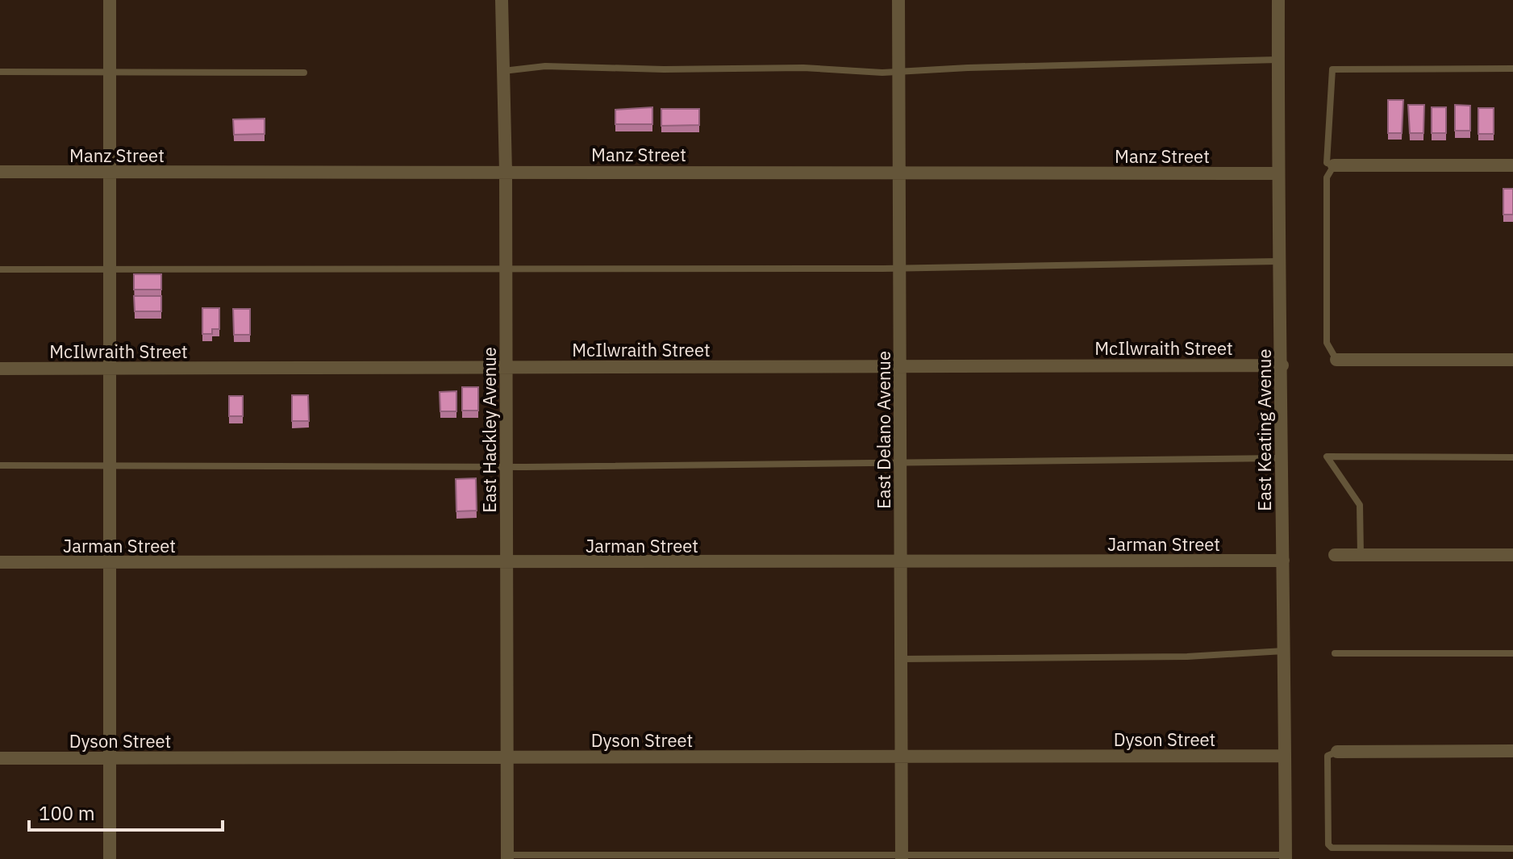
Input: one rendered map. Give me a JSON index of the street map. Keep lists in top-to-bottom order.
{
  "streets": {
    "street": [
      "Manz Street",
      "McIlwraith Street",
      "East Hackley Avenue",
      "East Delano Avenue",
      "East Keating Avenue",
      "Jarman Street",
      "Dyson Street"
    ]
  },
  "crossings": [
    ["Manz Street", "East Hackley Avenue"],
    ["Manz Street", "East Delano Avenue"],
    ["Manz Street", "East Keating Avenue"],
    ["McIlwraith Street", "East Hackley Avenue"],
    ["McIlwraith Street", "East Delano Avenue"],
    ["McIlwraith Street", "East Keating Avenue"],
    ["East Hackley Avenue", "Jarman Street"],
    ["East Hackley Avenue", "Dyson Street"],
    ["East Delano Avenue", "Jarman Street"],
    ["East Delano Avenue", "Dyson Street"],
    ["East Keating Avenue", "Jarman Street"],
    ["East Keating Avenue", "Dyson Street"]
  ],
  "scale_bar": "100 m"
}
